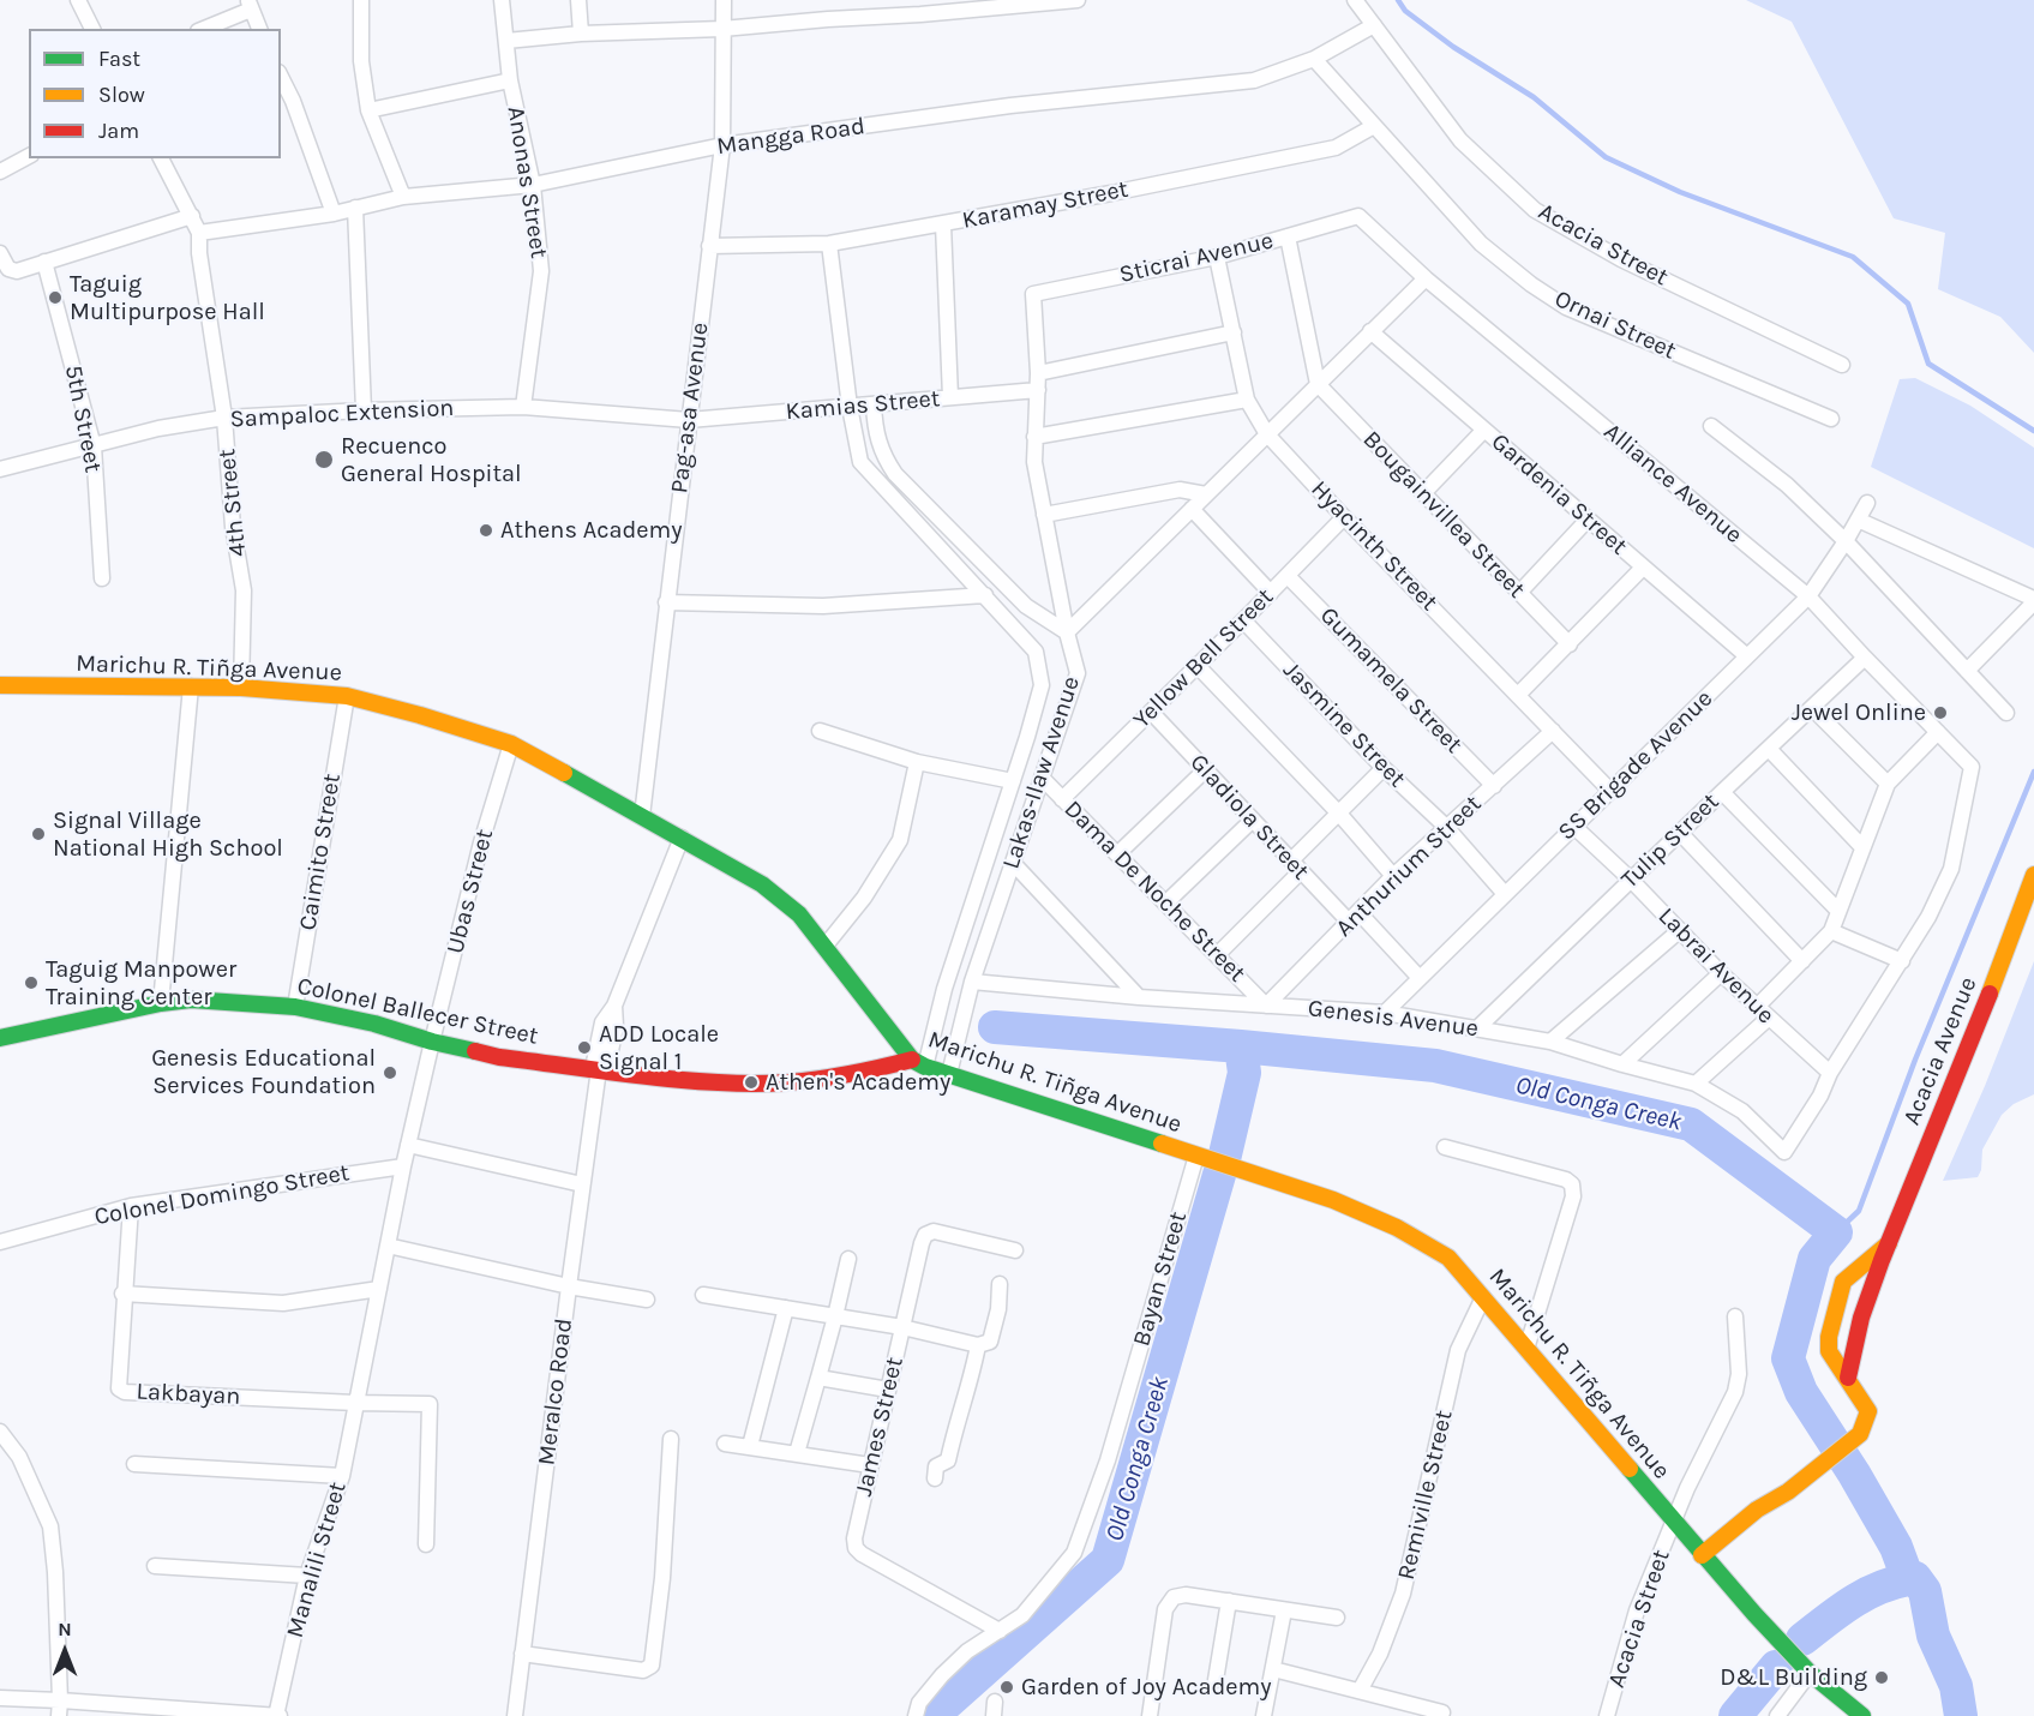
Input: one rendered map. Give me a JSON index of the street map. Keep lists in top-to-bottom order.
{
  "streets": {
    "main road": ["Marichu R. Tiñga Avenue", "Colonel Ballecer Street", "Acacia Avenue"],
    "street": [
      "Mangga Road",
      "Anonas Street",
      "Karamay Street",
      "Acacia Street",
      "Sticrai Avenue",
      "Ornai Street",
      "Kamias Street",
      "Pag-asa Avenue",
      "Sampaloc Extension",
      "5th Street",
      "Alliance Avenue",
      "Gardenia Street",
      "4th Street",
      "Bougainvillea Street",
      "Hyacinth Street",
      "Yellow Bell Street",
      "Gumamela Street",
      "Jasmine Street",
      "SS Brigade Avenue",
      "Lakas-Ilaw Avenue",
      "Gladiola Street",
      "Tulip Street",
      "Caimito Street",
      "Anthurium Street",
      "Ubas Street",
      "Dama De Noche Street",
      "Labrai Avenue",
      "Genesis Avenue",
      "Colonel Domingo Street",
      "Bayan Street",
      "Meralco Road",
      "Lakbayan",
      "James Street",
      "Remiville Street",
      "Manalili Street"
    ]
  },
  "crossings": [
    ["Mangga Road", "Anonas Street"],
    ["Mangga Road", "Acacia Street"],
    ["Mangga Road", "Ornai Street"],
    ["Mangga Road", "Pag-asa Avenue"],
    ["Mangga Road", "4th Street"],
    ["Anonas Street", "Sampaloc Extension"],
    ["Karamay Street", "Ornai Street"],
    ["Karamay Street", "Pag-asa Avenue"],
    ["Acacia Street", "Marichu R. Tiñga Avenue"],
    ["Sticrai Avenue", "Alliance Avenue"],
    ["Sticrai Avenue", "Hyacinth Street"],
    ["Sticrai Avenue", "Lakas-Ilaw Avenue"],
    ["Kamias Street", "Pag-asa Avenue"],
    ["Kamias Street", "Sampaloc Extension"],
    ["Kamias Street", "Lakas-Ilaw Avenue"],
    ["Pag-asa Avenue", "Sampaloc Extension"],
    ["Pag-asa Avenue", "Marichu R. Tiñga Avenue"],
    ["Sampaloc Extension", "5th Street"],
    ["Sampaloc Extension", "4th Street"],
    ["Alliance Avenue", "SS Brigade Avenue"],
    ["Alliance Avenue", "Tulip Street"],
    ["Gardenia Street", "SS Brigade Avenue"],
    ["4th Street", "Marichu R. Tiñga Avenue"],
    ["Hyacinth Street", "Yellow Bell Street"],
    ["Hyacinth Street", "SS Brigade Avenue"],
    ["Hyacinth Street", "Anthurium Street"],
    ["Yellow Bell Street", "Gumamela Street"],
    ["Yellow Bell Street", "Jasmine Street"],
    ["Yellow Bell Street", "Gladiola Street"],
    ["Yellow Bell Street", "Dama De Noche Street"],
    ["Marichu R. Tiñga Avenue", "Lakas-Ilaw Avenue"],
    ["Marichu R. Tiñga Avenue", "Caimito Street"],
    ["Marichu R. Tiñga Avenue", "Ubas Street"],
    ["Marichu R. Tiñga Avenue", "Colonel Ballecer Street"],
    ["Marichu R. Tiñga Avenue", "Acacia Avenue"],
    ["Marichu R. Tiñga Avenue", "Bayan Street"],
    ["Marichu R. Tiñga Avenue", "Meralco Road"],
    ["Marichu R. Tiñga Avenue", "Remiville Street"],
    ["Gumamela Street", "Anthurium Street"],
    ["Jasmine Street", "SS Brigade Avenue"],
    ["Jasmine Street", "Anthurium Street"],
    ["SS Brigade Avenue", "Gladiola Street"],
    ["SS Brigade Avenue", "Labrai Avenue"],
    ["SS Brigade Avenue", "Genesis Avenue"],
    ["Lakas-Ilaw Avenue", "Dama De Noche Street"],
    ["Lakas-Ilaw Avenue", "Genesis Avenue"],
    ["Gladiola Street", "Anthurium Street"],
    ["Tulip Street", "Labrai Avenue"],
    ["Tulip Street", "Genesis Avenue"],
    ["Caimito Street", "Colonel Ballecer Street"],
    ["Anthurium Street", "Dama De Noche Street"],
    ["Anthurium Street", "Genesis Avenue"],
    ["Ubas Street", "Colonel Ballecer Street"],
    ["Ubas Street", "Manalili Street"],
    ["Dama De Noche Street", "Genesis Avenue"],
    ["Labrai Avenue", "Genesis Avenue"],
    ["Colonel Ballecer Street", "Meralco Road"],
    ["Colonel Ballecer Street", "Manalili Street"],
    ["Colonel Domingo Street", "Lakbayan"],
    ["Colonel Domingo Street", "Manalili Street"],
    ["Bayan Street", "James Street"],
    ["Lakbayan", "Manalili Street"]
  ],
  "water": ["Old Conga Creek"],
  "places": [
    "Taguig Multipurpose Hall",
    "Recuenco General Hospital",
    "Athens Academy",
    "Jewel Online",
    "Signal Village National High School",
    "Taguig Manpower Training Center",
    "ADD Locale Signal 1",
    "Genesis Educational Services Foundation",
    "Athen's Academy",
    "D&L Building",
    "Garden of Joy Academy"
  ],
  "legend": ["Fast", "Slow", "Jam"],
  "north": "top"
}
